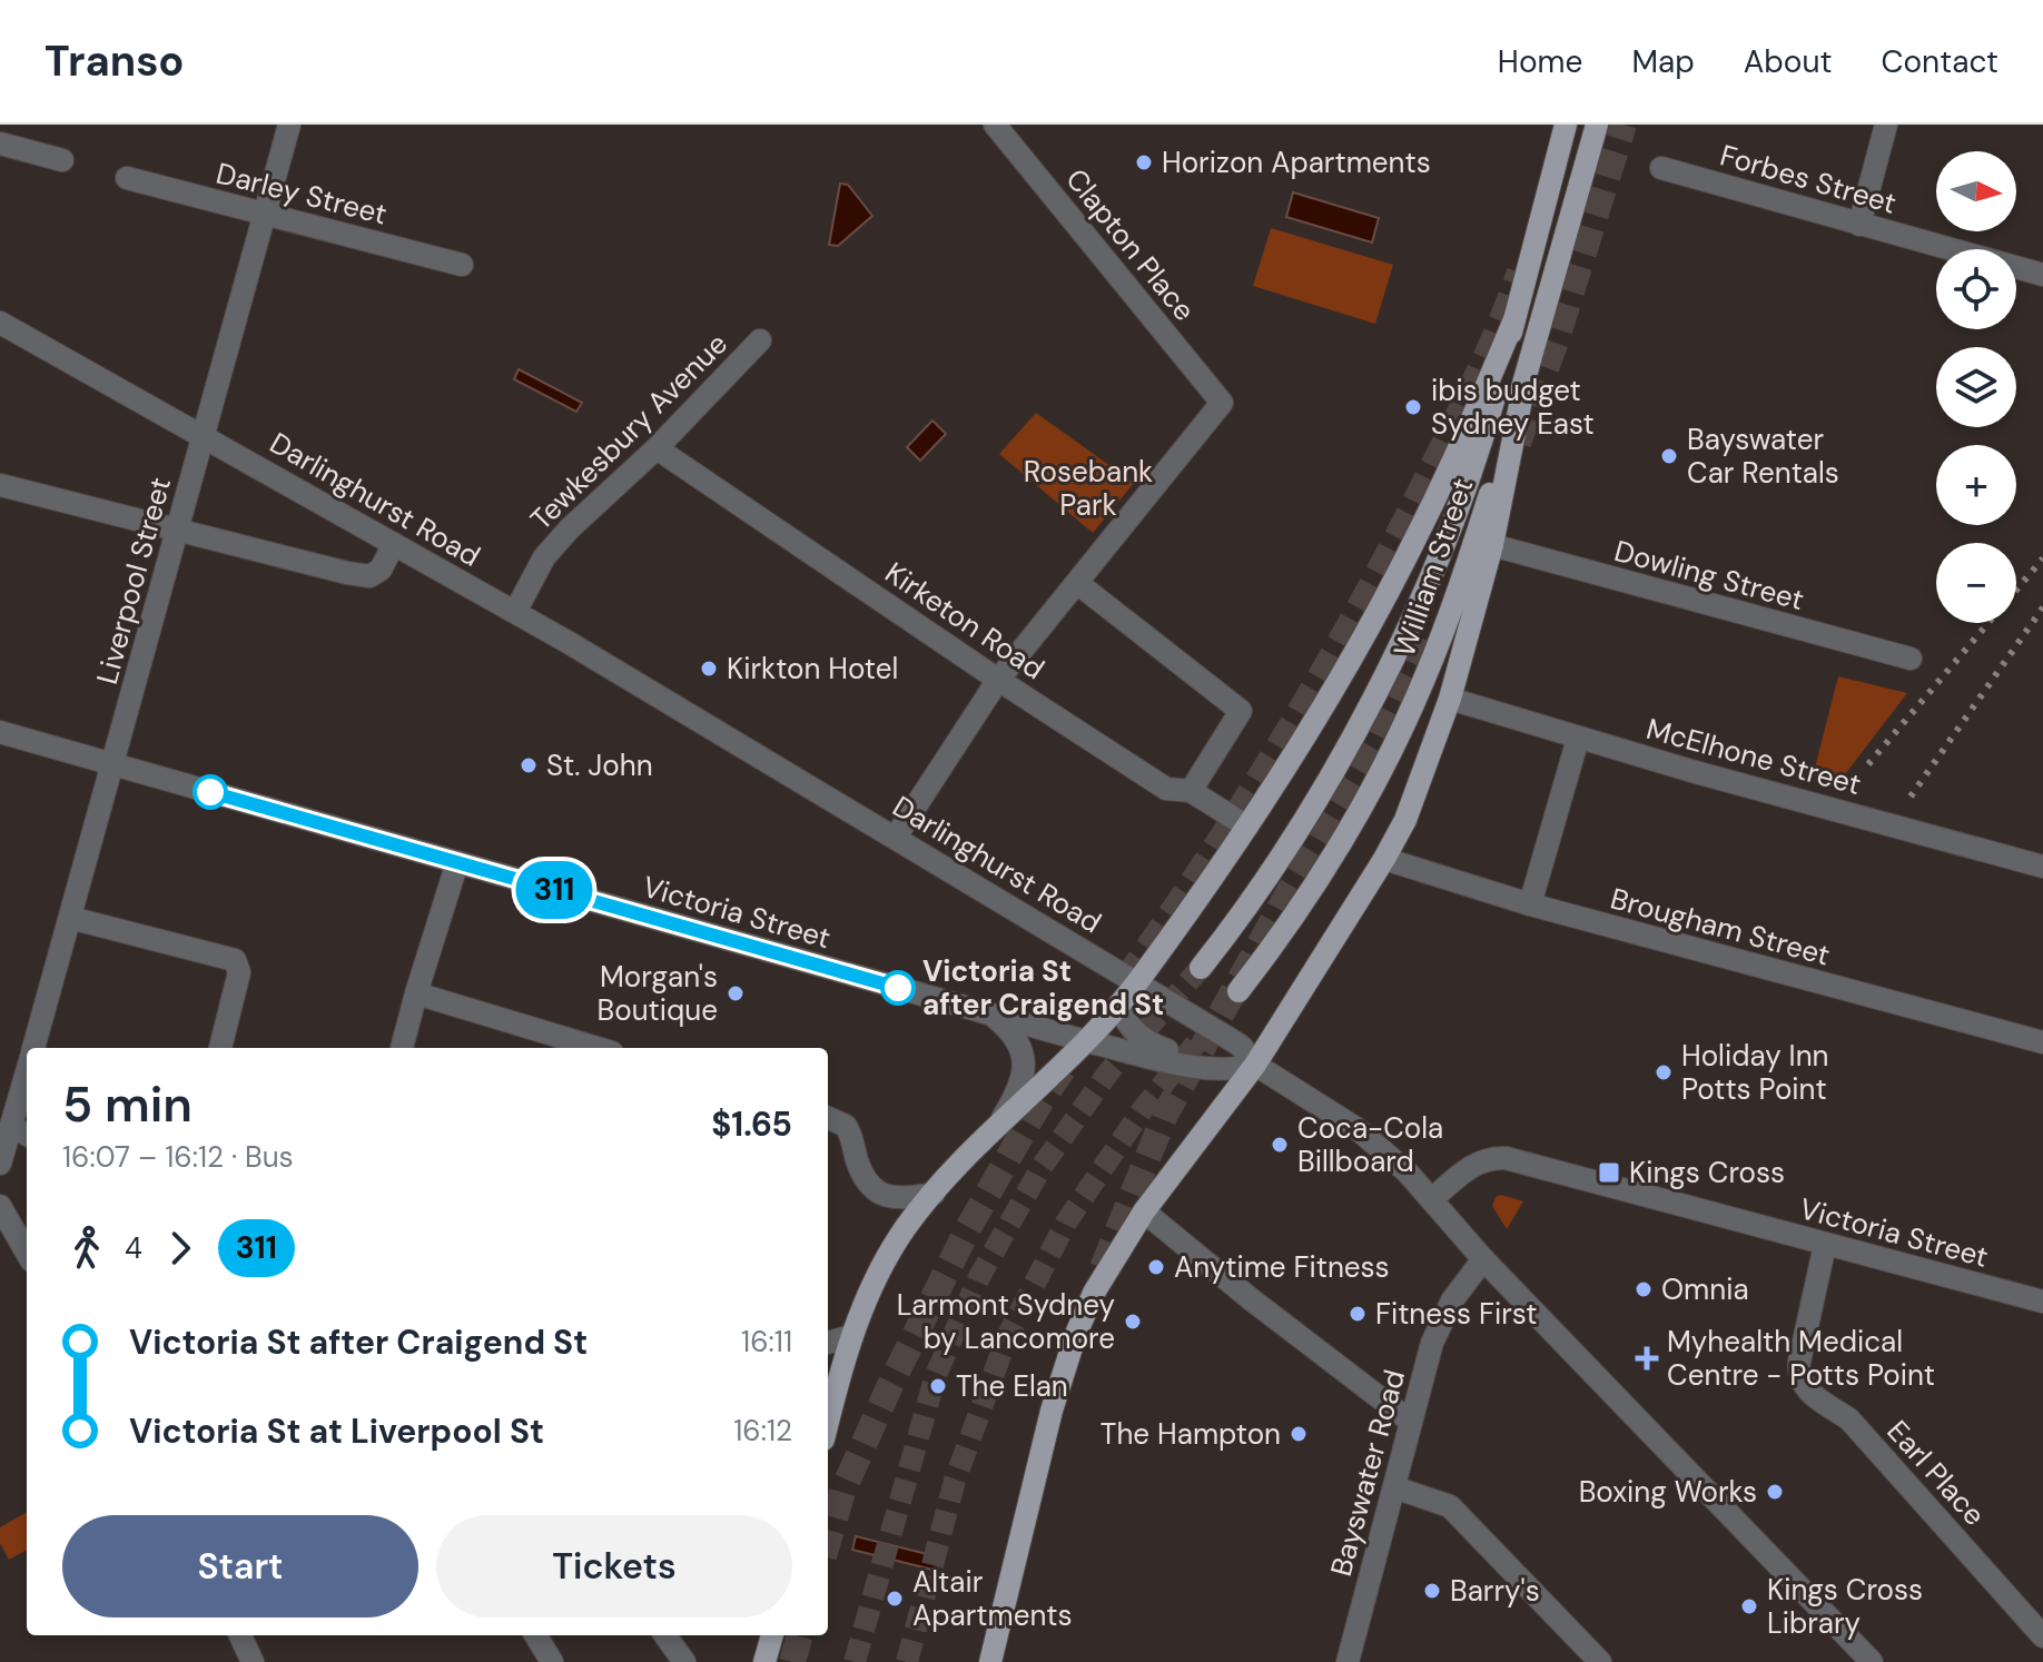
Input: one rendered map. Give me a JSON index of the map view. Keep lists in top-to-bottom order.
{
  "streets": {
    "main road": ["William Street"],
    "street": [
      "Forbes Street",
      "Darley Street",
      "Clapton Place",
      "Tewkesbury Avenue",
      "Darlinghurst Road",
      "Dowling Street",
      "Liverpool Street",
      "Kirketon Road",
      "McElhone Street",
      "Victoria Street",
      "Brougham Street",
      "Bayswater Road",
      "Earl Place"
    ]
  },
  "crossings": [
    ["Darley Street", "Liverpool Street"],
    ["Tewkesbury Avenue", "Darlinghurst Road"],
    ["Tewkesbury Avenue", "Kirketon Road"],
    ["Darlinghurst Road", "Liverpool Street"],
    ["Darlinghurst Road", "Victoria Street"],
    ["Darlinghurst Road", "Bayswater Road"],
    ["Liverpool Street", "Victoria Street"],
    ["Victoria Street", "Earl Place"]
  ],
  "parks": ["Rosebank Park"],
  "places": {
    "other": [
      "Horizon Apartments",
      "ibis budget Sydney East",
      "Bayswater Car Rentals",
      "Kirkton Hotel",
      "St. John",
      "Victoria St after Craigend St",
      "Morgan's Boutique",
      "Holiday Inn Potts Point",
      "Coca-Cola Billboard",
      "Anytime Fitness",
      "Omnia",
      "Fitness First",
      "Larmont Sydney by Lancomore",
      "The Elan",
      "The Hampton",
      "Boxing Works",
      "Barry's",
      "Altair Apartments",
      "Kings Cross Library"
    ],
    "transit": ["Kings Cross"],
    "health": ["Myhealth Medical Centre - Potts Point"]
  },
  "lines": ["bus line 311"],
  "north": "right",
  "page": {
    "header": "Transo",
    "nav": [
      "Home",
      "Map",
      "About",
      "Contact"
    ],
    "on_map": "311",
    "map_buttons": ["+", "−"],
    "heading": ["5 min", "16:07 – 16:12 · Bus", "$1.65"],
    "legs": ["4", "311"],
    "list": [
      {
        "name": "Victoria St after Craigend St",
        "value": "16:11"
      },
      {
        "name": "Victoria St at Liverpool St",
        "value": "16:12"
      }
    ],
    "buttons": ["Start", "Tickets"]
  }
}
